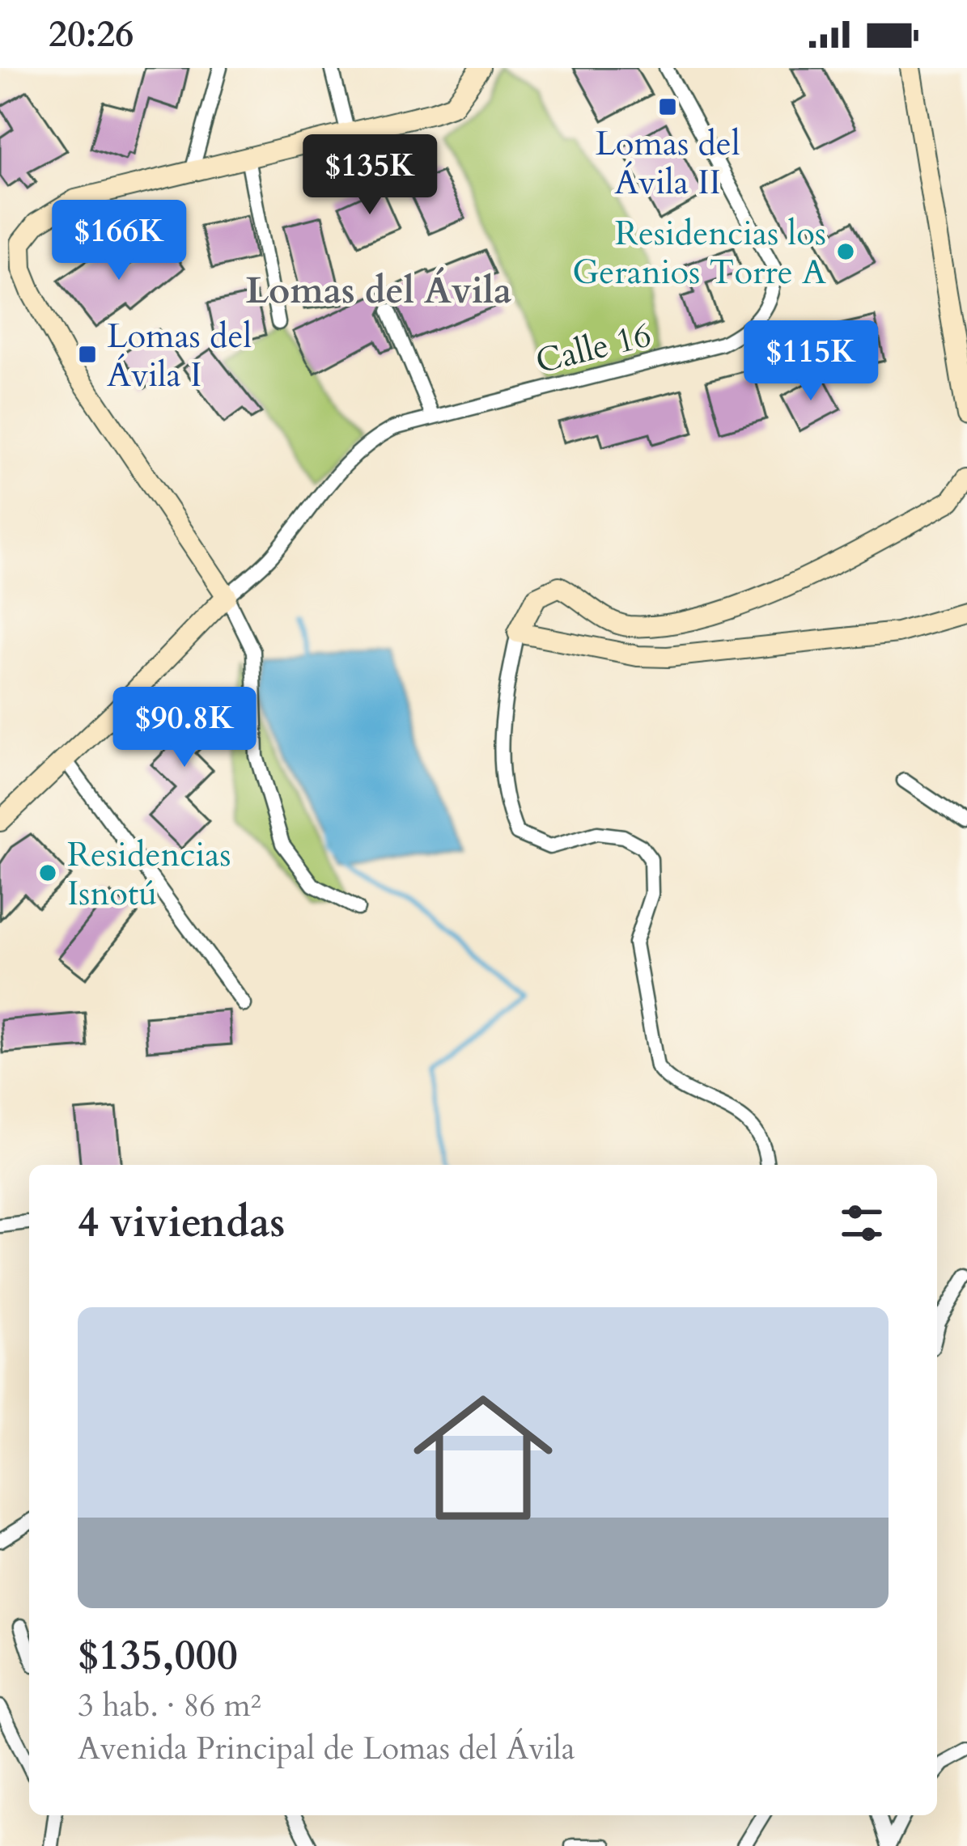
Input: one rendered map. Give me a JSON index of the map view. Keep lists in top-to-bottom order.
{
  "streets": {
    "street": ["Calle 16"]
  },
  "districts": ["Lomas del Ávila"],
  "places": {
    "transit": ["Lomas del Ávila II", "Lomas del Ávila I"],
    "other": ["Residencias los Geranios Torre A", "Residencias Isnotú"]
  },
  "page": {
    "status": "20:26",
    "price": [
      "$135K",
      "$166K",
      "$115K",
      "$90.8K"
    ],
    "heading": "4 viviendas",
    "list": [
      {
        "name": "$135,000",
        "note": "3 hab. · 86 m² · Avenida Principal de Lomas del Ávila"
      }
    ]
  }
}
